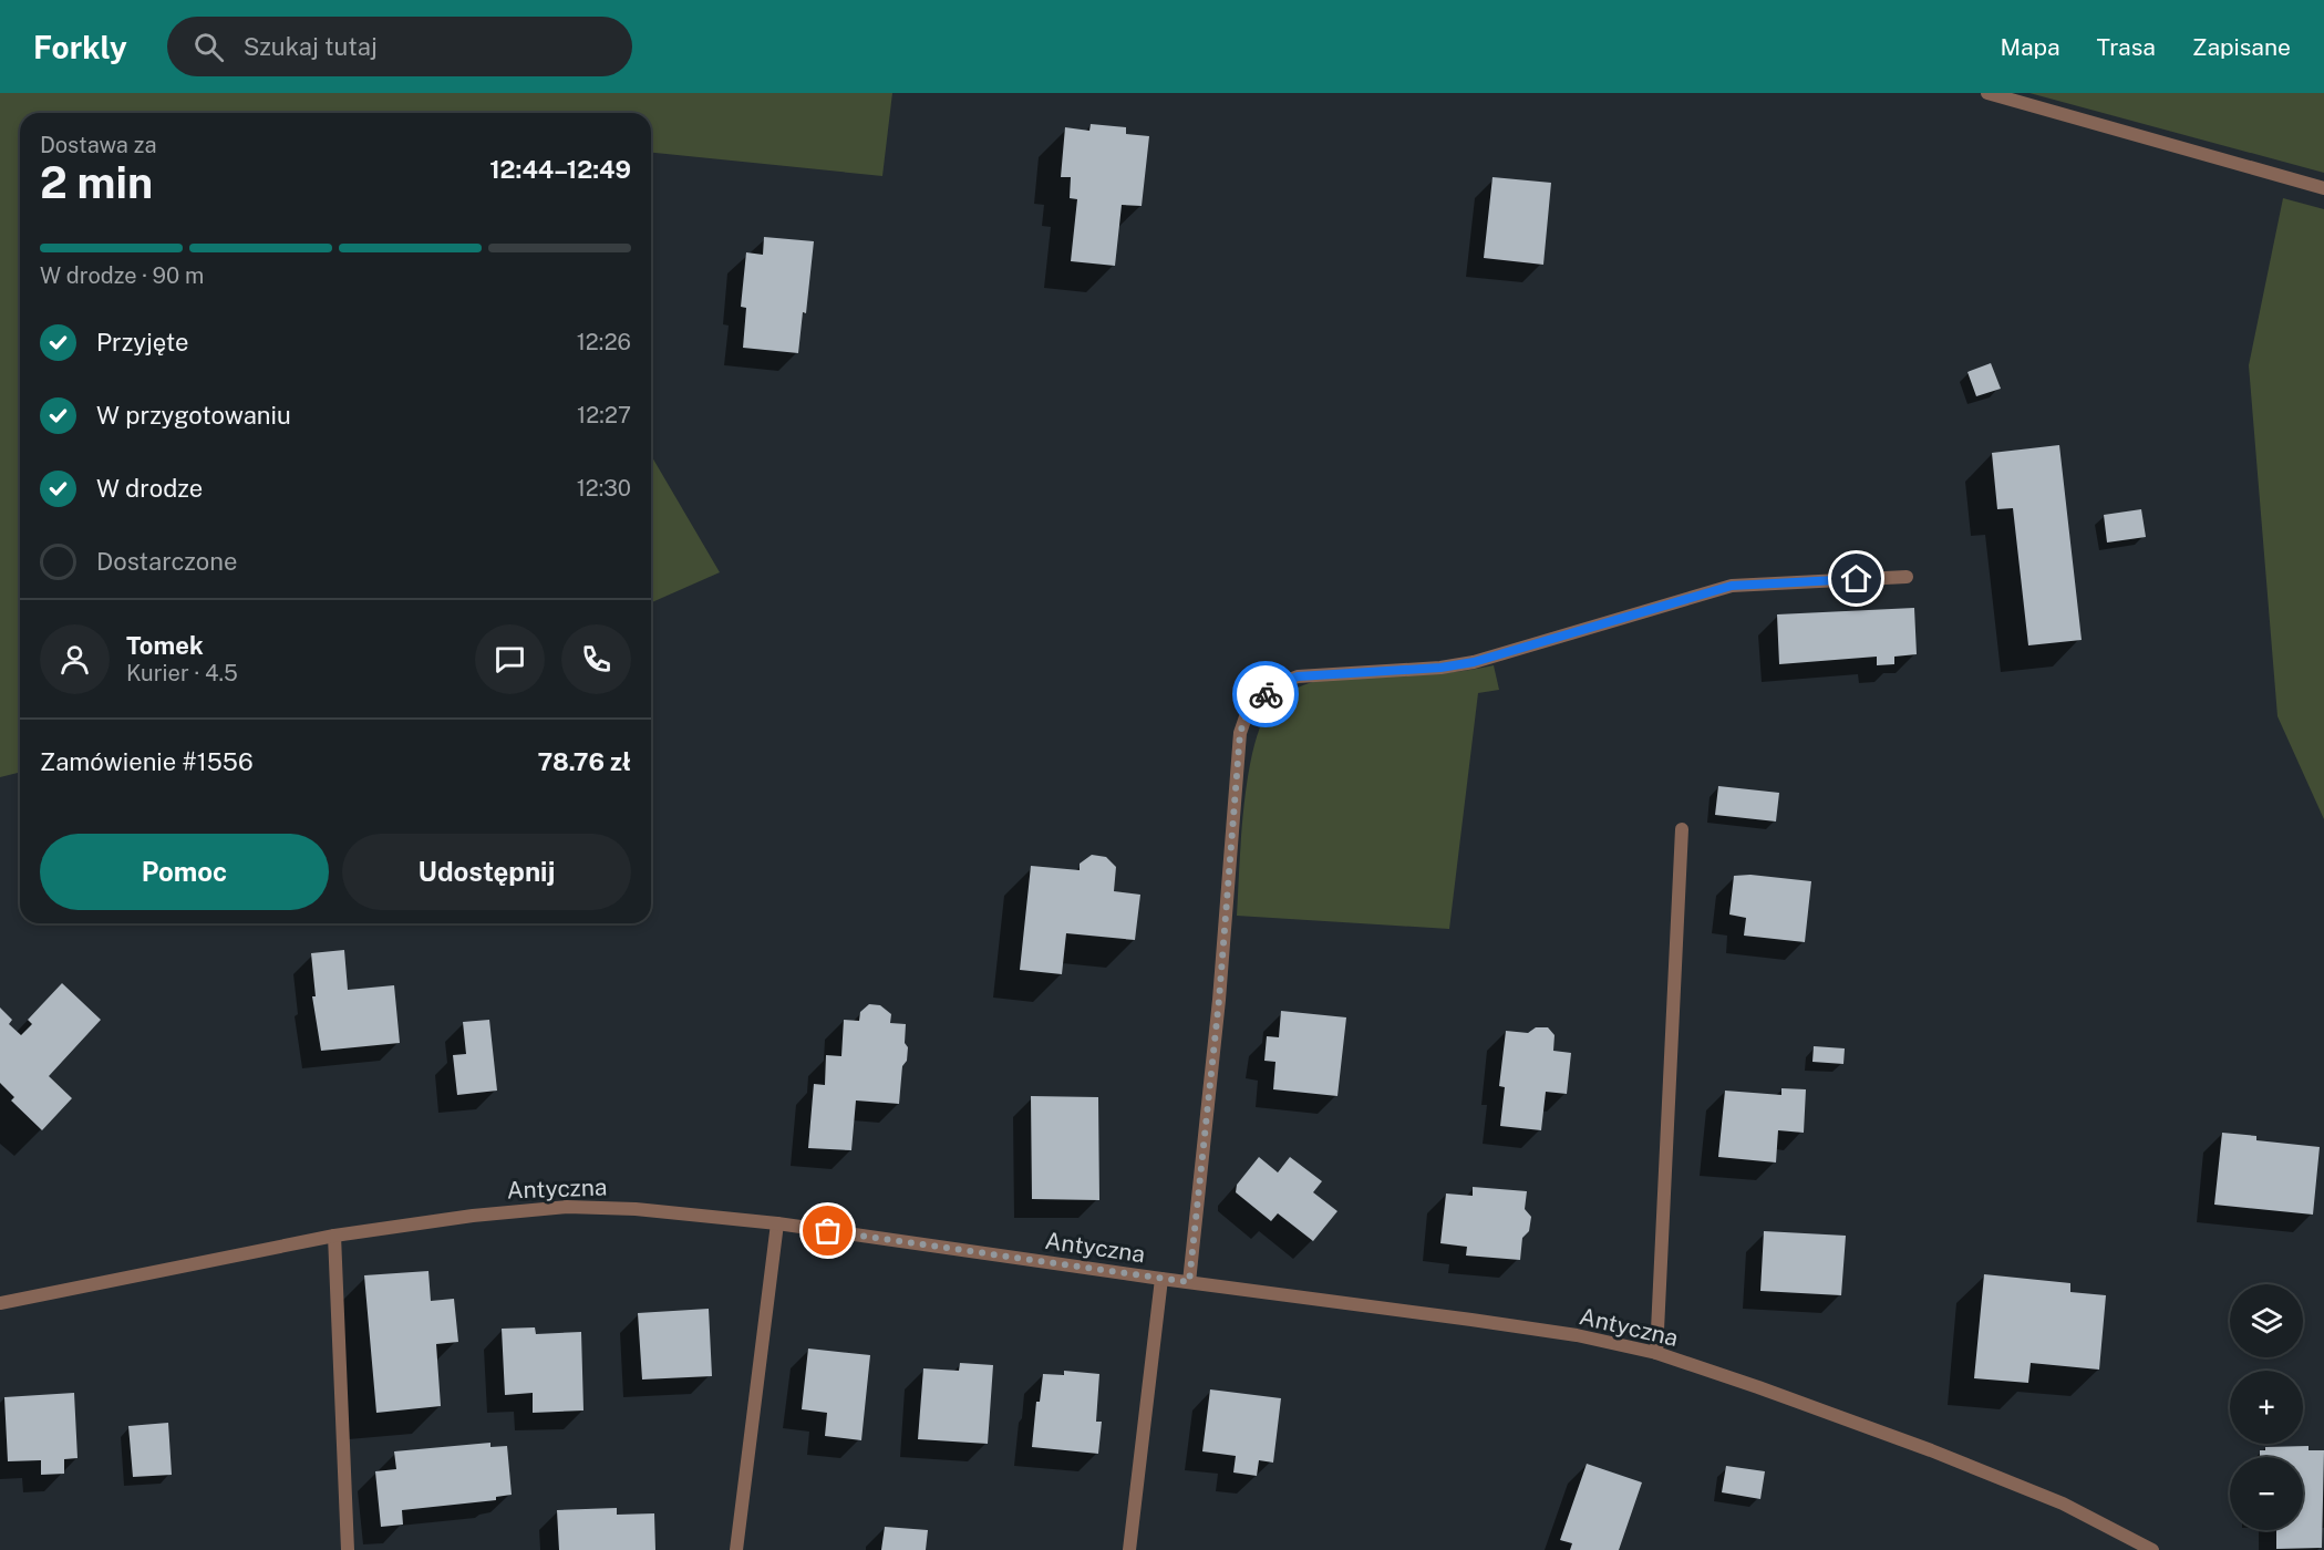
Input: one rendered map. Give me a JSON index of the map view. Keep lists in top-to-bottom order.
{
  "streets": {
    "street": ["Antyczna"]
  },
  "page": {
    "header": "Forkly",
    "search": "Szukaj tutaj",
    "nav": ["Mapa", "Trasa", "Zapisane"],
    "heading": ["2 min", "Dostawa za", "12:44–12:49"],
    "panel": [
      "Tomek",
      "Kurier · 4.5",
      "Zamówienie #1556",
      "78.76 zł"
    ],
    "bar": "W drodze · 90 m",
    "list": [
      ["Przyjęte", "12:26"],
      ["W przygotowaniu", "12:27"],
      ["W drodze", "12:30"],
      "Dostarczone"
    ],
    "buttons": ["Pomoc", "Udostępnij"],
    "map_buttons": ["+", "−"]
  }
}
